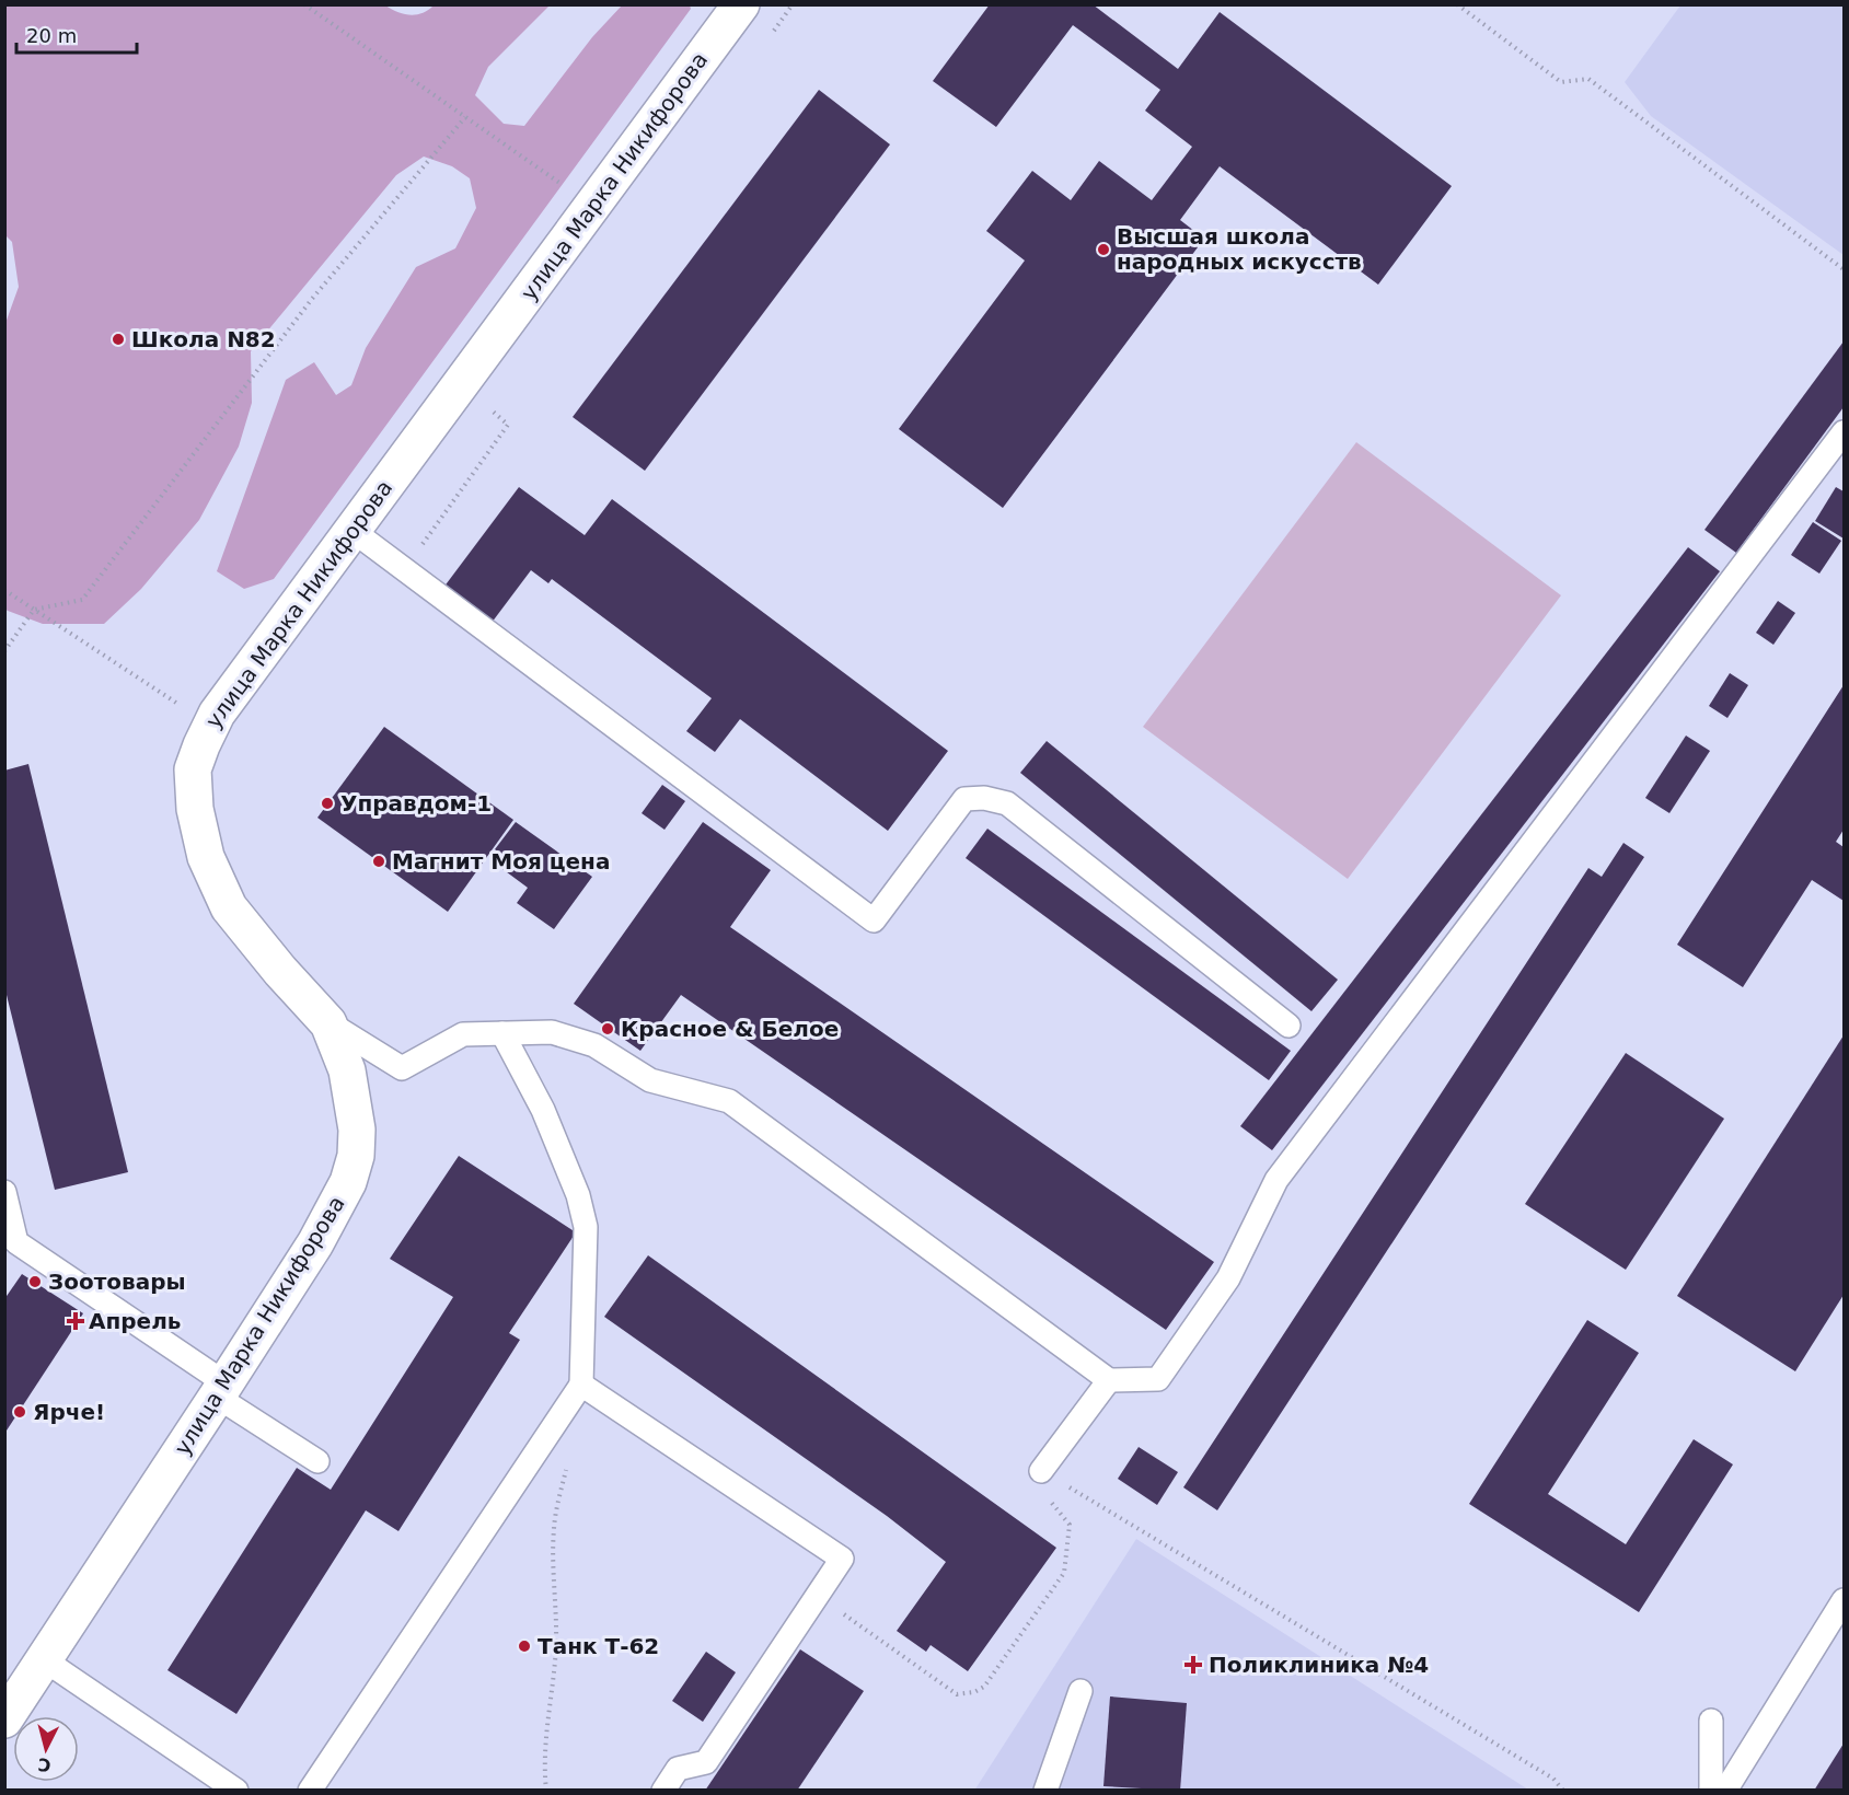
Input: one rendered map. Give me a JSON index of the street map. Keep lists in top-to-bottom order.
{
  "streets": {
    "street": ["улица Марка Никифорова"]
  },
  "places": {
    "other": [
      "Высшая школа народных искусств",
      "Школа N82",
      "Управдом-1",
      "Магнит Моя цена",
      "Красное & Белое",
      "Зоотовары",
      "Ярче!",
      "Танк Т-62"
    ],
    "health": ["Апрель", "Поликлиника №4"]
  },
  "scale_bar": "20 m",
  "north": "bottom"
}
